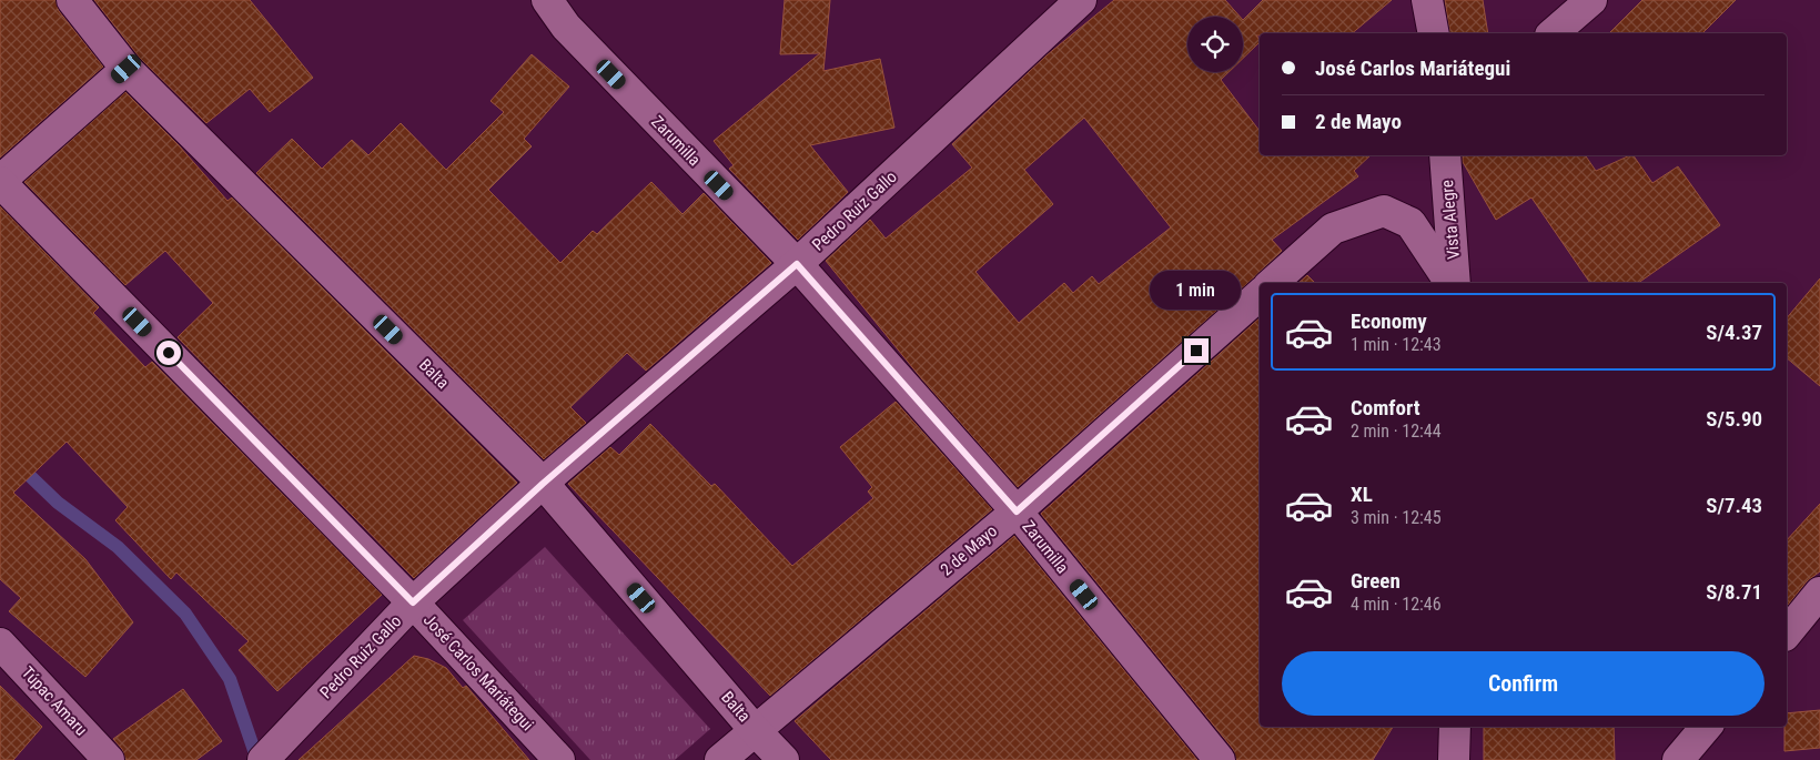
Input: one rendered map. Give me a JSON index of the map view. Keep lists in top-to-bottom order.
{
  "streets": {
    "street": [
      "Zarumilla",
      "Pedro Ruiz Gallo",
      "Vista Alegre",
      "Balta",
      "2 de Mayo",
      "José Carlos Mariátegui",
      "Túpac Amaru"
    ]
  },
  "crossings": [
    ["Zarumilla", "Pedro Ruiz Gallo"],
    ["Zarumilla", "2 de Mayo"],
    ["Pedro Ruiz Gallo", "Balta"],
    ["Pedro Ruiz Gallo", "José Carlos Mariátegui"],
    ["Balta", "2 de Mayo"]
  ],
  "page": {
    "banner": ["José Carlos Mariátegui", "2 de Mayo"],
    "bubble": "1 min",
    "list": [
      {
        "name": "Economy",
        "note": "1 min · 12:43",
        "value": "S/4.37"
      },
      {
        "name": "Comfort",
        "note": "2 min · 12:44",
        "value": "S/5.90"
      },
      {
        "name": "XL",
        "note": "3 min · 12:45",
        "value": "S/7.43"
      },
      {
        "name": "Green",
        "note": "4 min · 12:46",
        "value": "S/8.71"
      }
    ],
    "buttons": "Confirm"
  }
}
